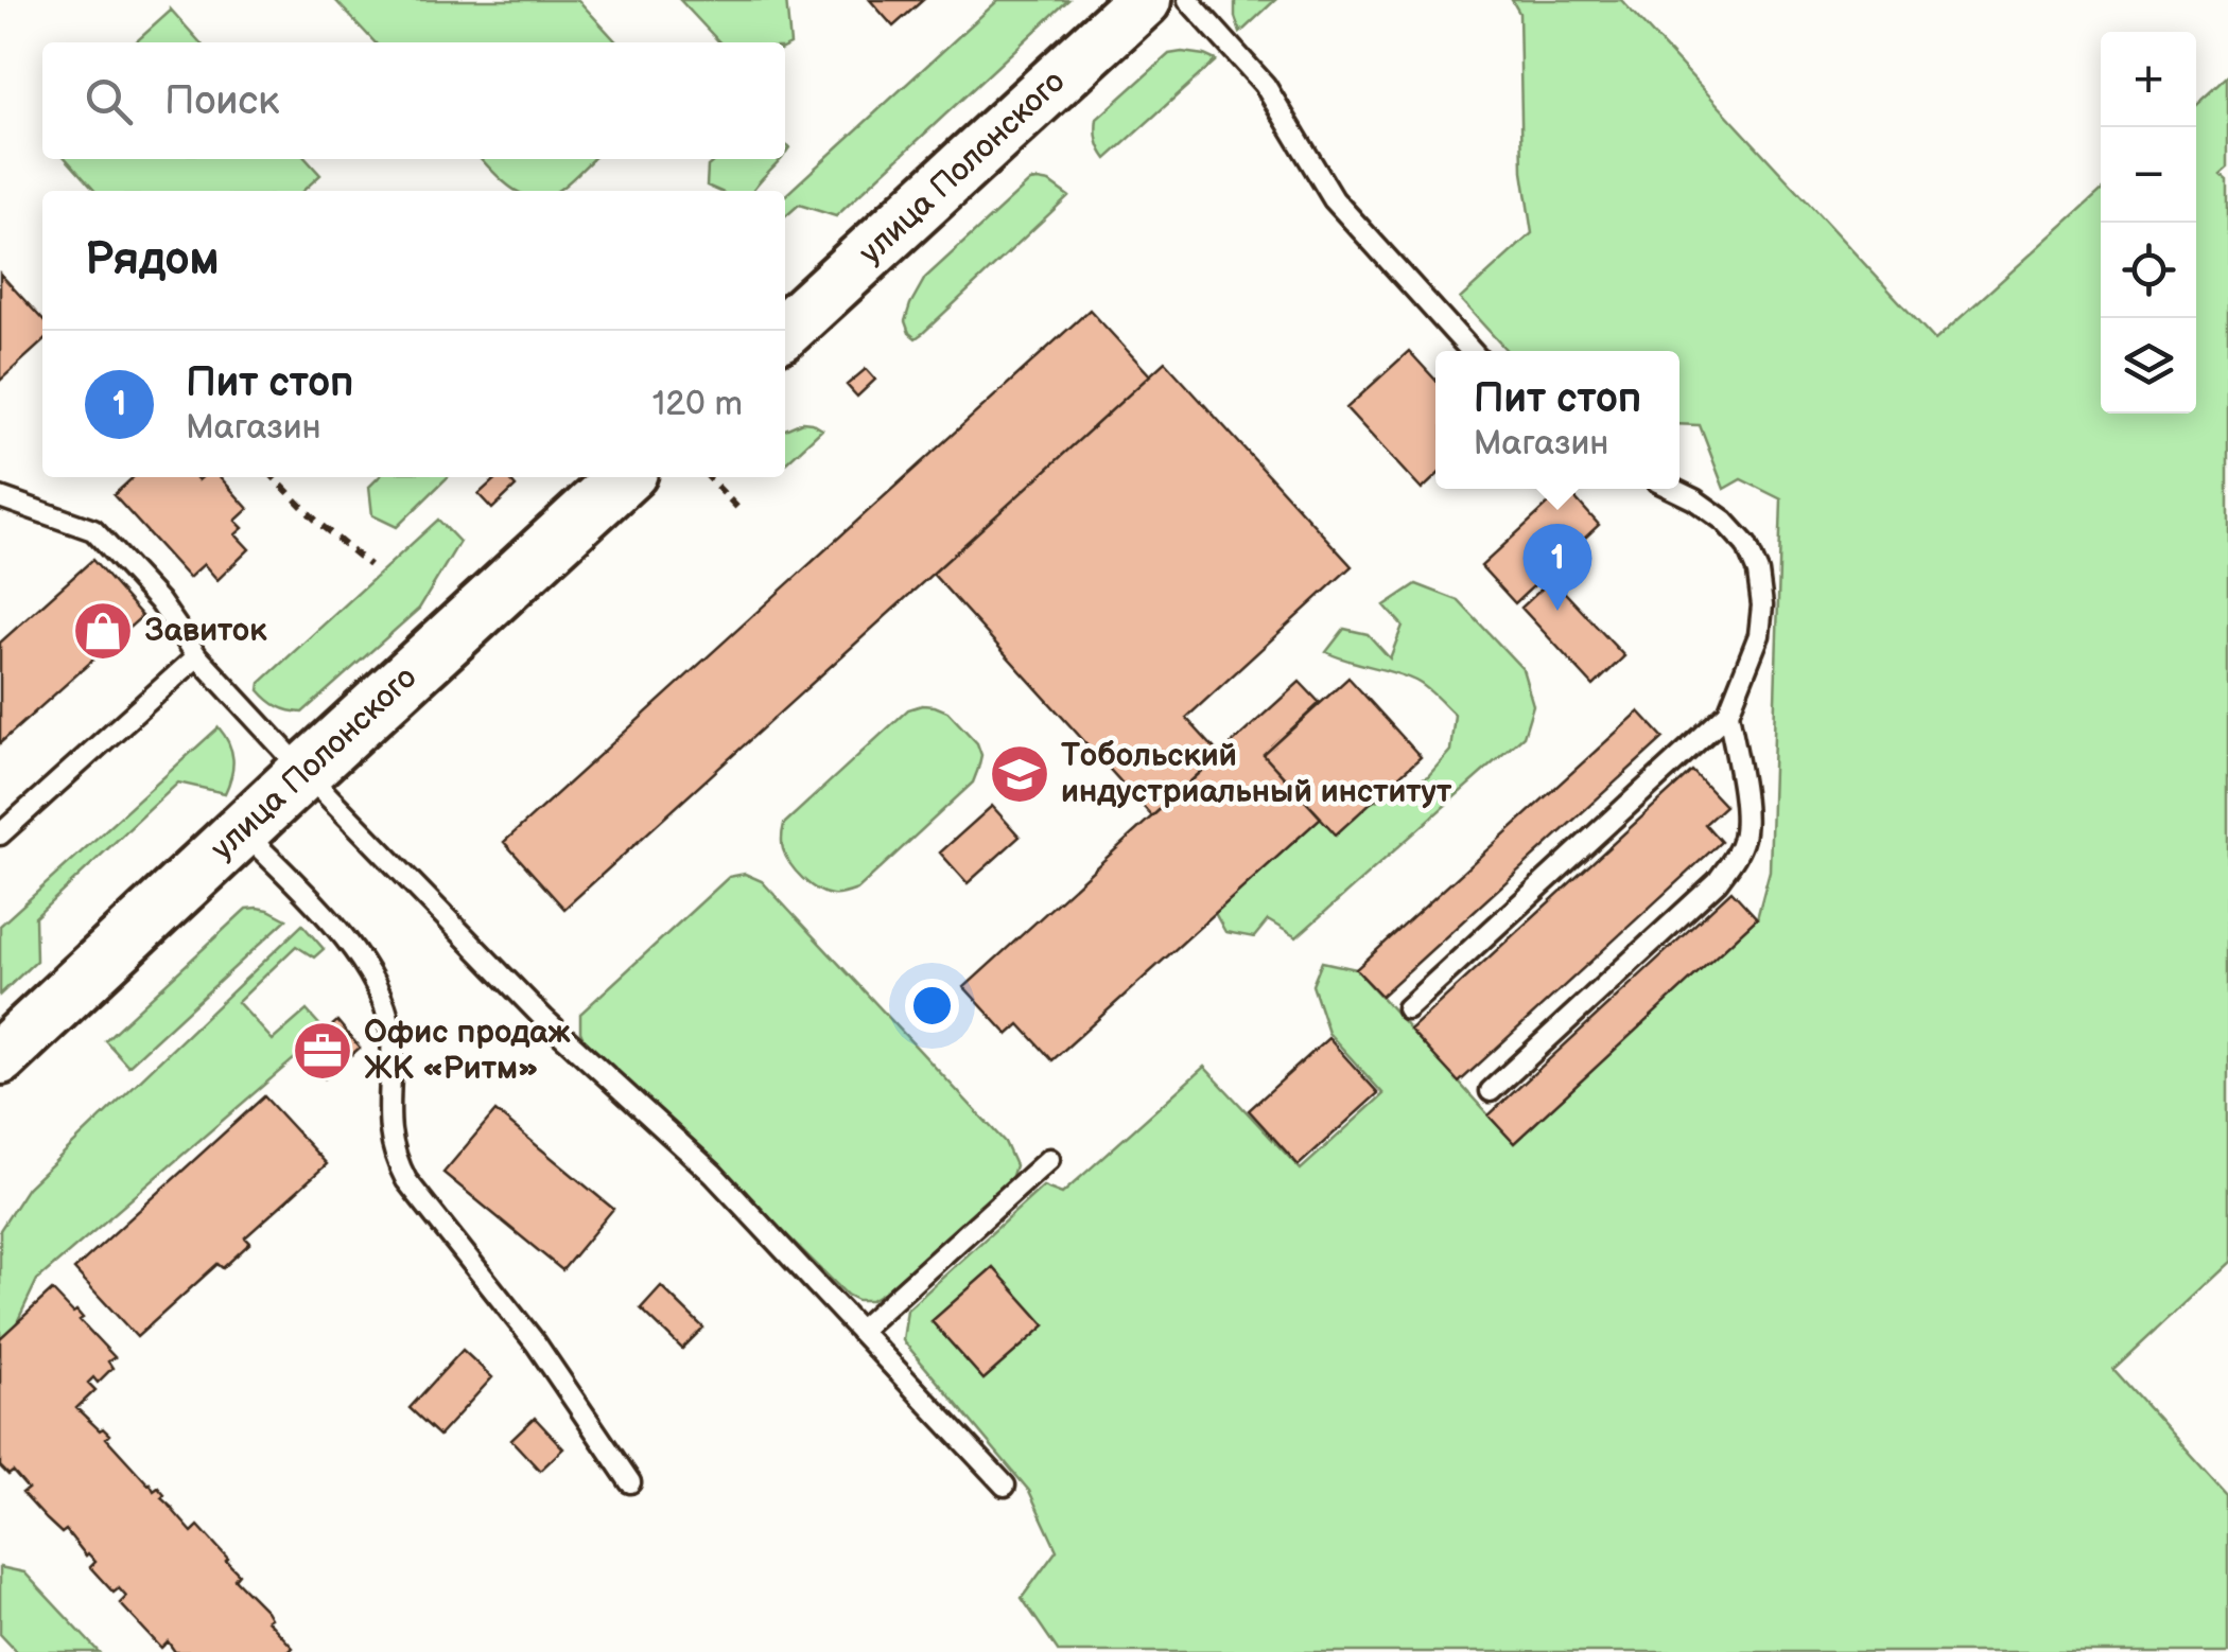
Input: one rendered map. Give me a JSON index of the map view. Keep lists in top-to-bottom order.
{
  "streets": {
    "main road": ["улица Полонского"]
  },
  "places": {
    "shop": ["Завиток"],
    "school or university": ["Тобольский индустриальный институт"],
    "office": ["Офис продаж ЖК «Ритм»"]
  },
  "page": {
    "map_buttons": ["+", "−"],
    "search": "Поиск",
    "heading": "Рядом",
    "list": [
      {
        "mark": "1",
        "name": "Пит стоп",
        "note": "Магазин",
        "value": "120 m"
      }
    ],
    "popup": ["Пит стоп", "Магазин"],
    "pins": "1"
  }
}
